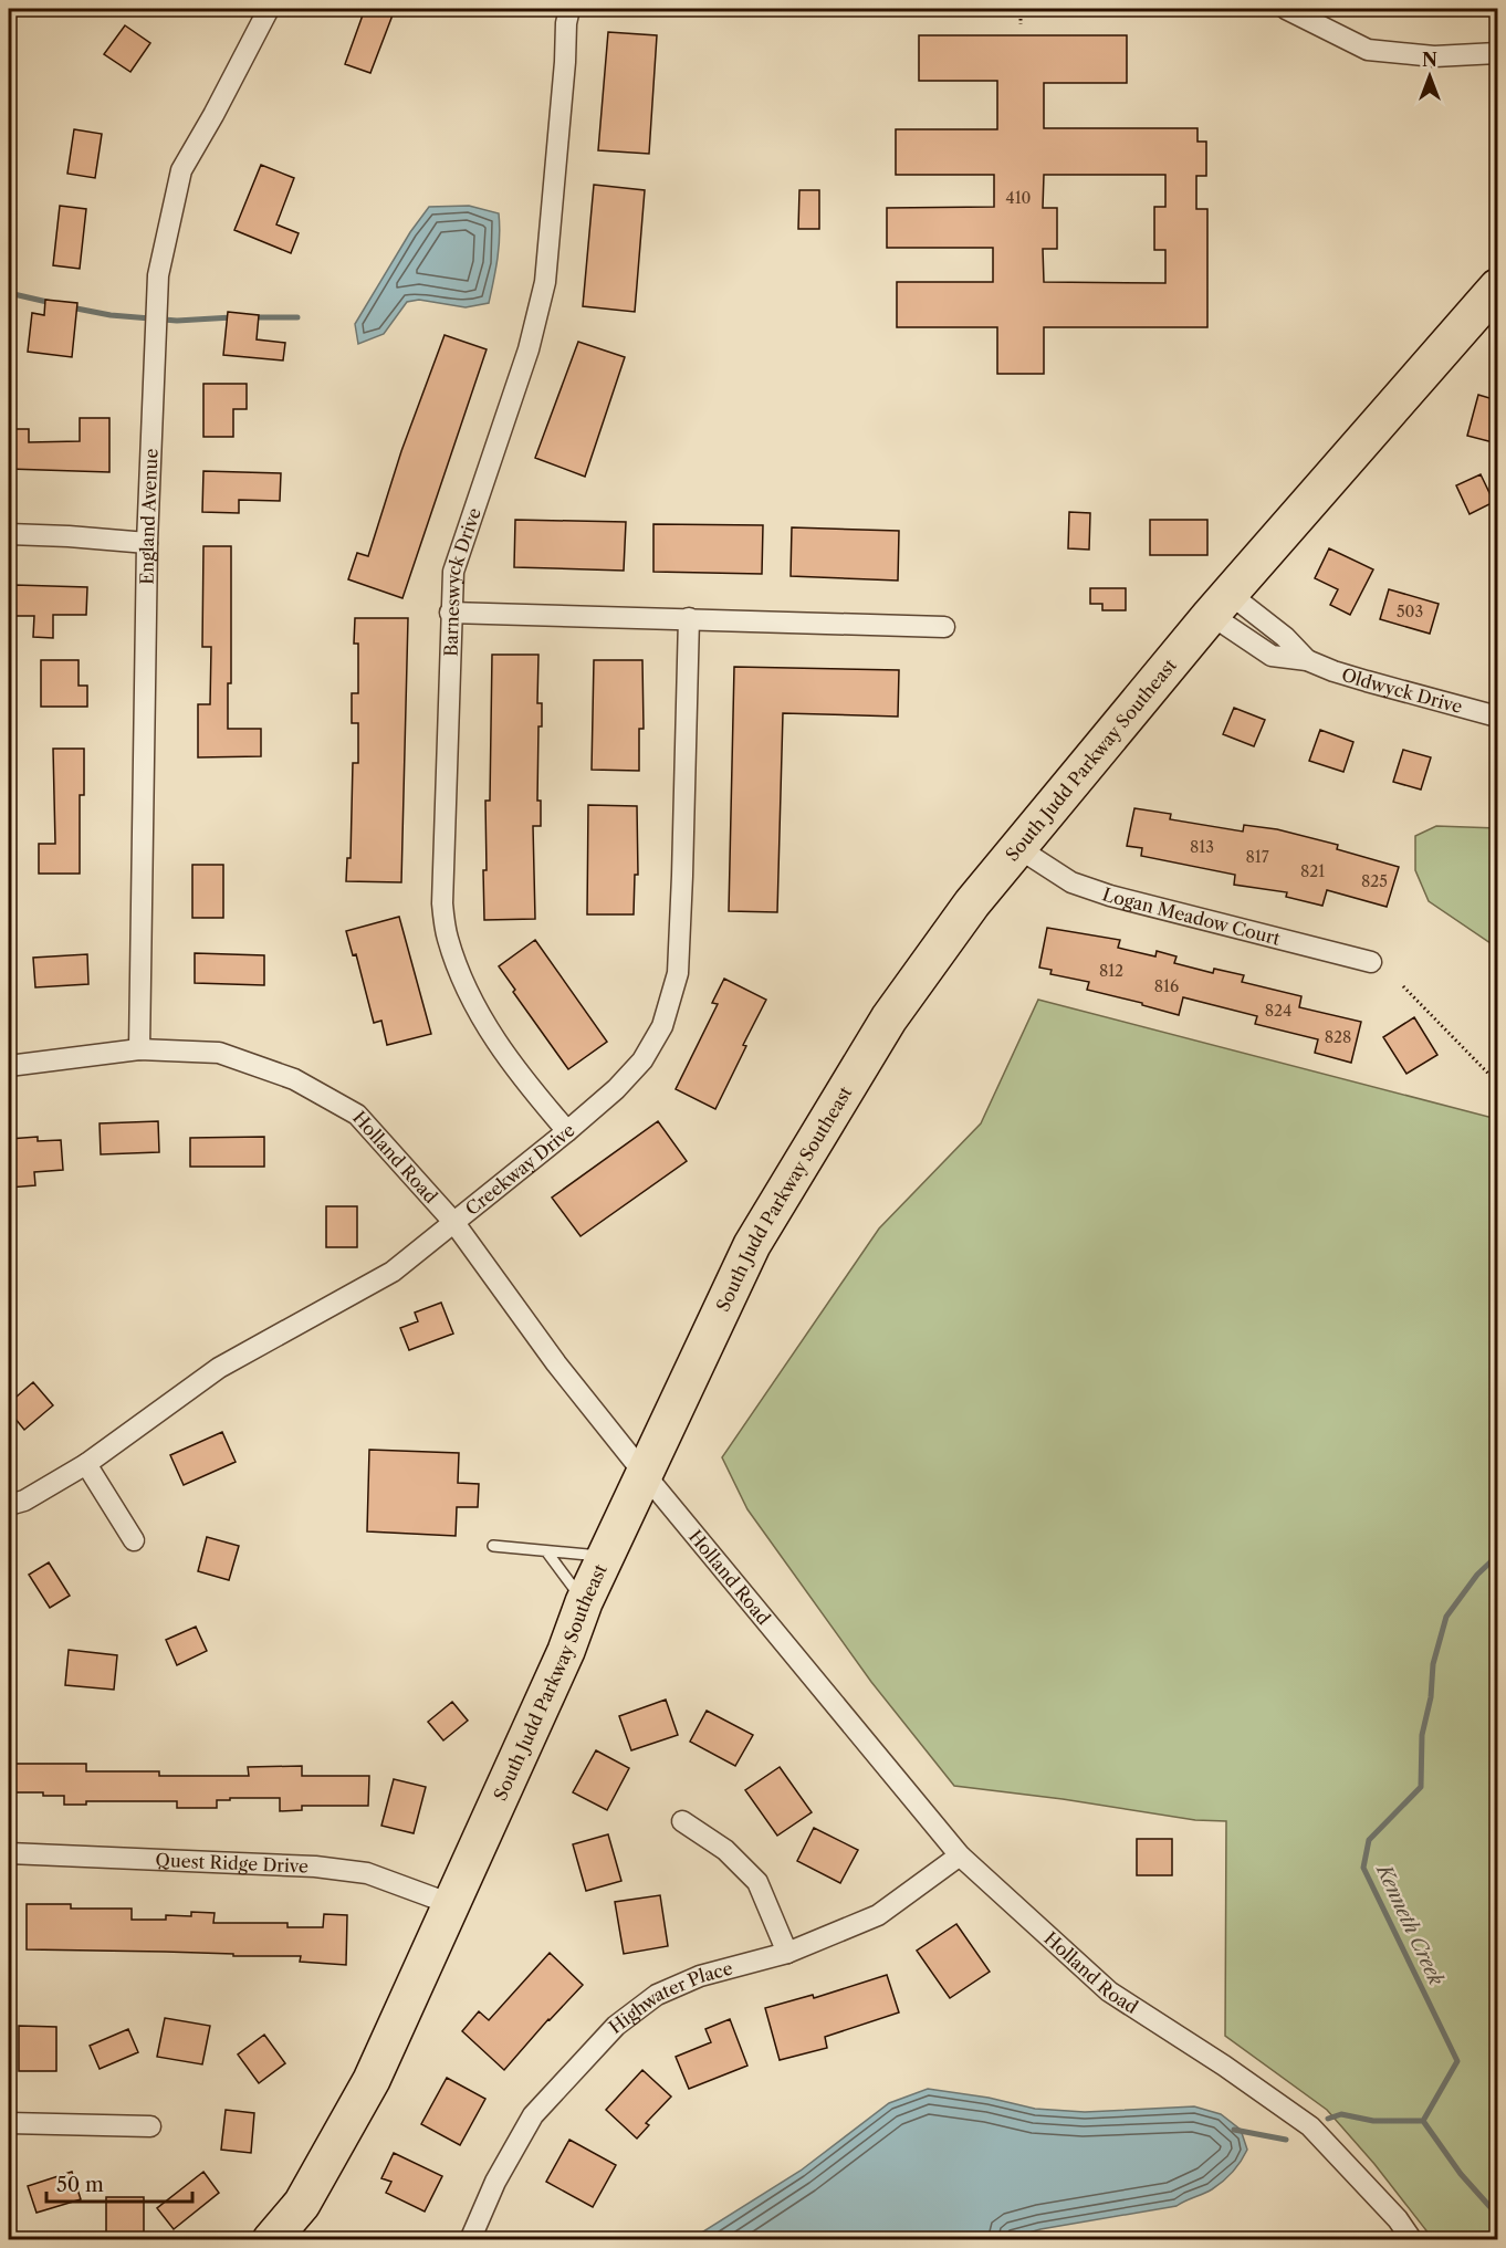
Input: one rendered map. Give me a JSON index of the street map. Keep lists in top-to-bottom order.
{
  "streets": {
    "highway": ["South Judd Parkway Southeast"],
    "street": [
      "England Avenue",
      "Barneswyck Drive",
      "Oldwyck Drive",
      "Logan Meadow Court",
      "Holland Road",
      "Creekway Drive",
      "Quest Ridge Drive",
      "Highwater Place"
    ]
  },
  "crossings": [
    ["England Avenue", "Holland Road"],
    ["Barneswyck Drive", "Creekway Drive"],
    ["Oldwyck Drive", "South Judd Parkway Southeast"],
    ["South Judd Parkway Southeast", "Logan Meadow Court"],
    ["South Judd Parkway Southeast", "Holland Road"],
    ["South Judd Parkway Southeast", "Quest Ridge Drive"],
    ["Holland Road", "Creekway Drive"],
    ["Holland Road", "Highwater Place"]
  ],
  "water": ["Kenneth Creek"],
  "house_numbers": [
    "410",
    "503",
    "813",
    "817",
    "821",
    "825",
    "812",
    "816",
    "824",
    "828"
  ],
  "scale_bar": "50 m",
  "north": "top"
}
